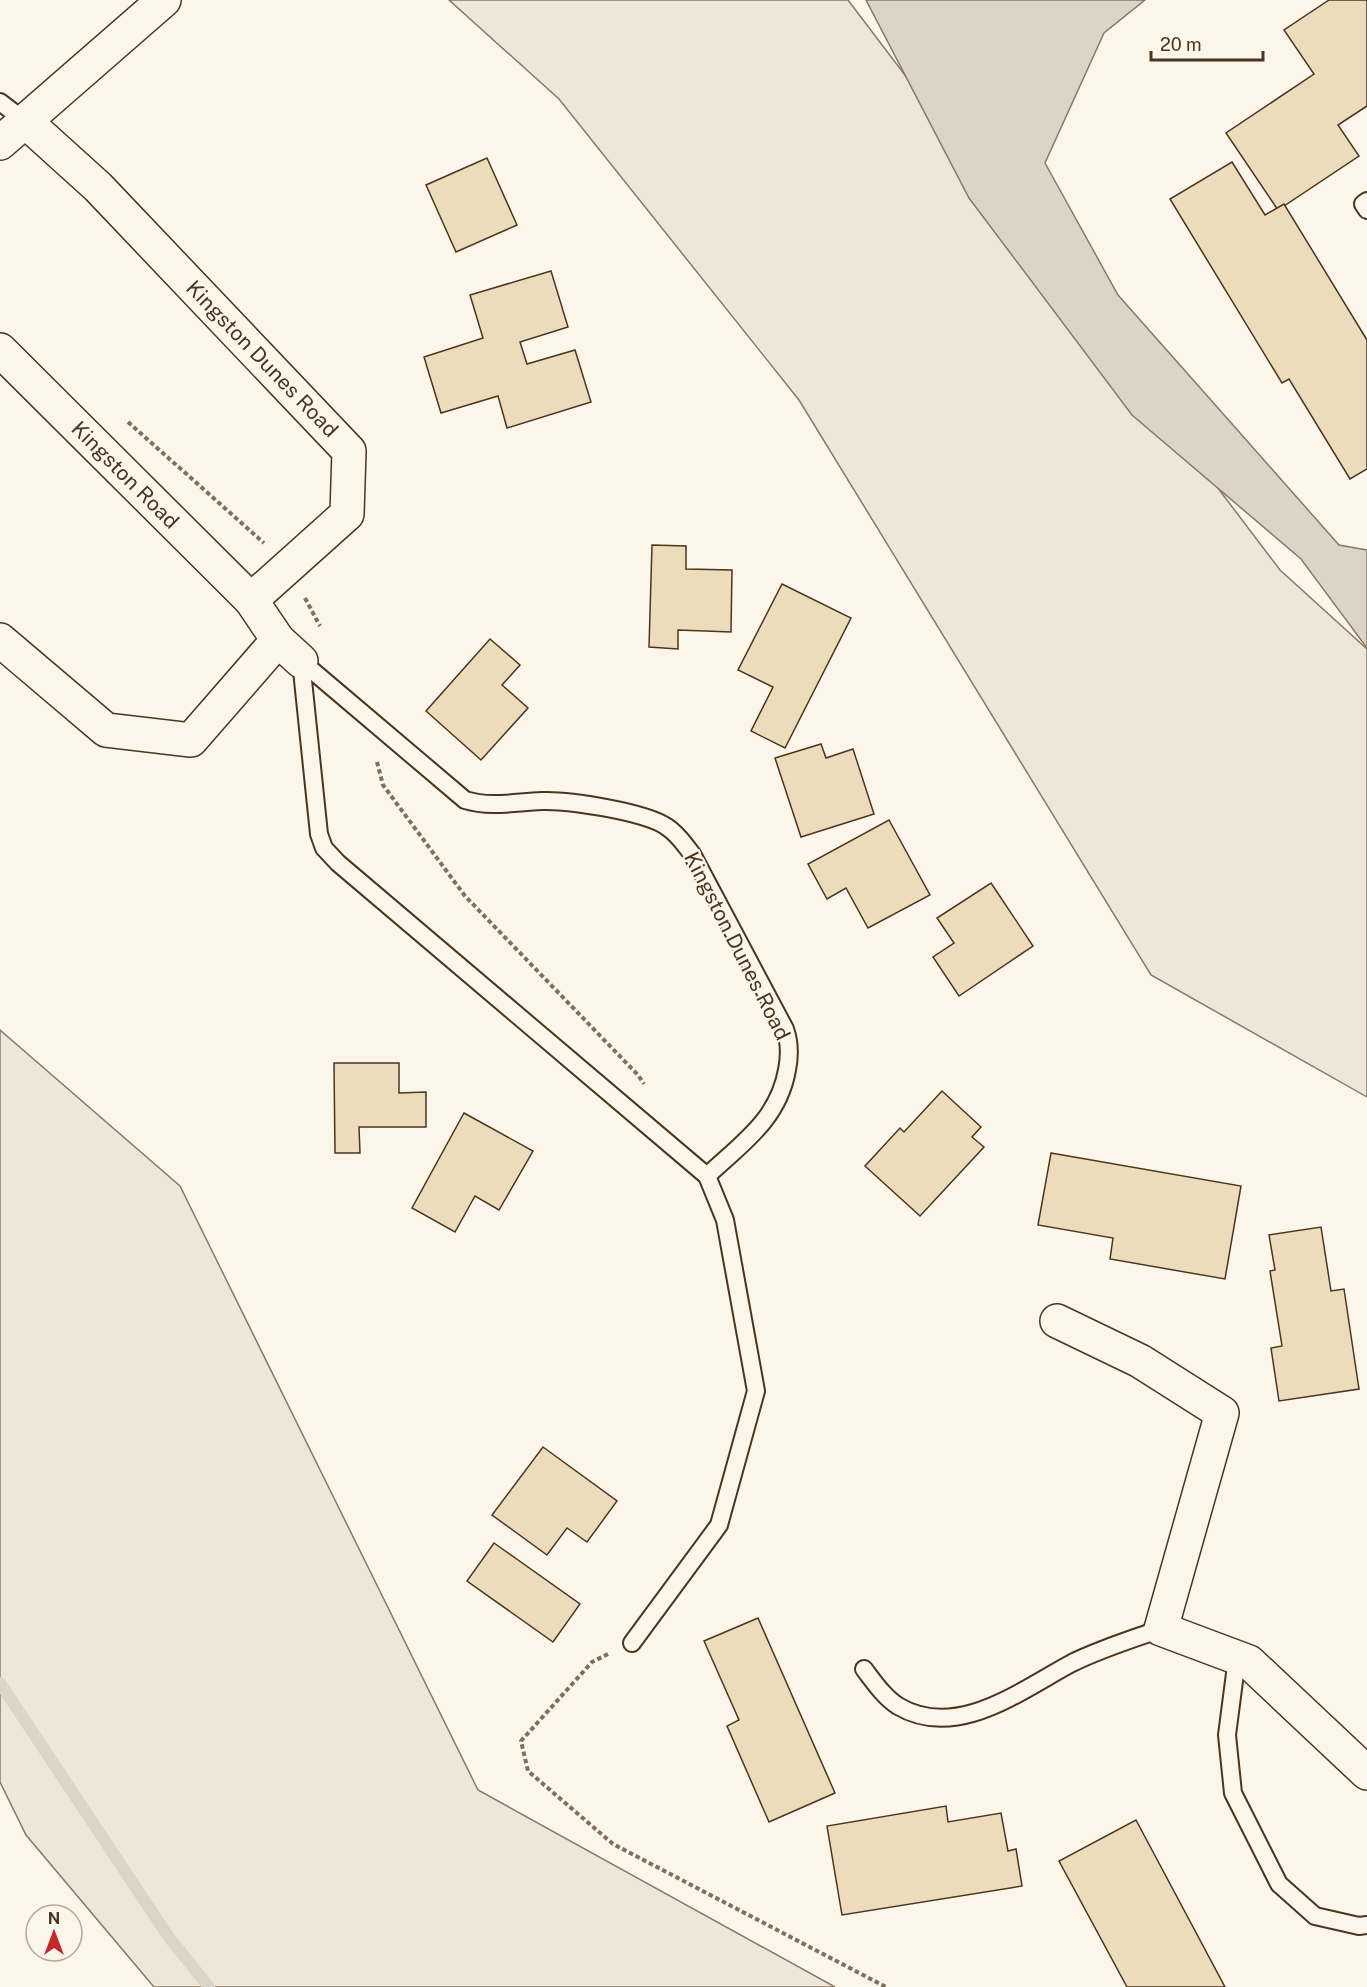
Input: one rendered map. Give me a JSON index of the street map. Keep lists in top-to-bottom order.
{
  "streets": {
    "street": ["Kingston Dunes Road", "Kingston Road"]
  },
  "crossings": [
    ["Kingston Dunes Road", "Kingston Road"]
  ],
  "scale_bar": "20 m",
  "north": "top"
}
